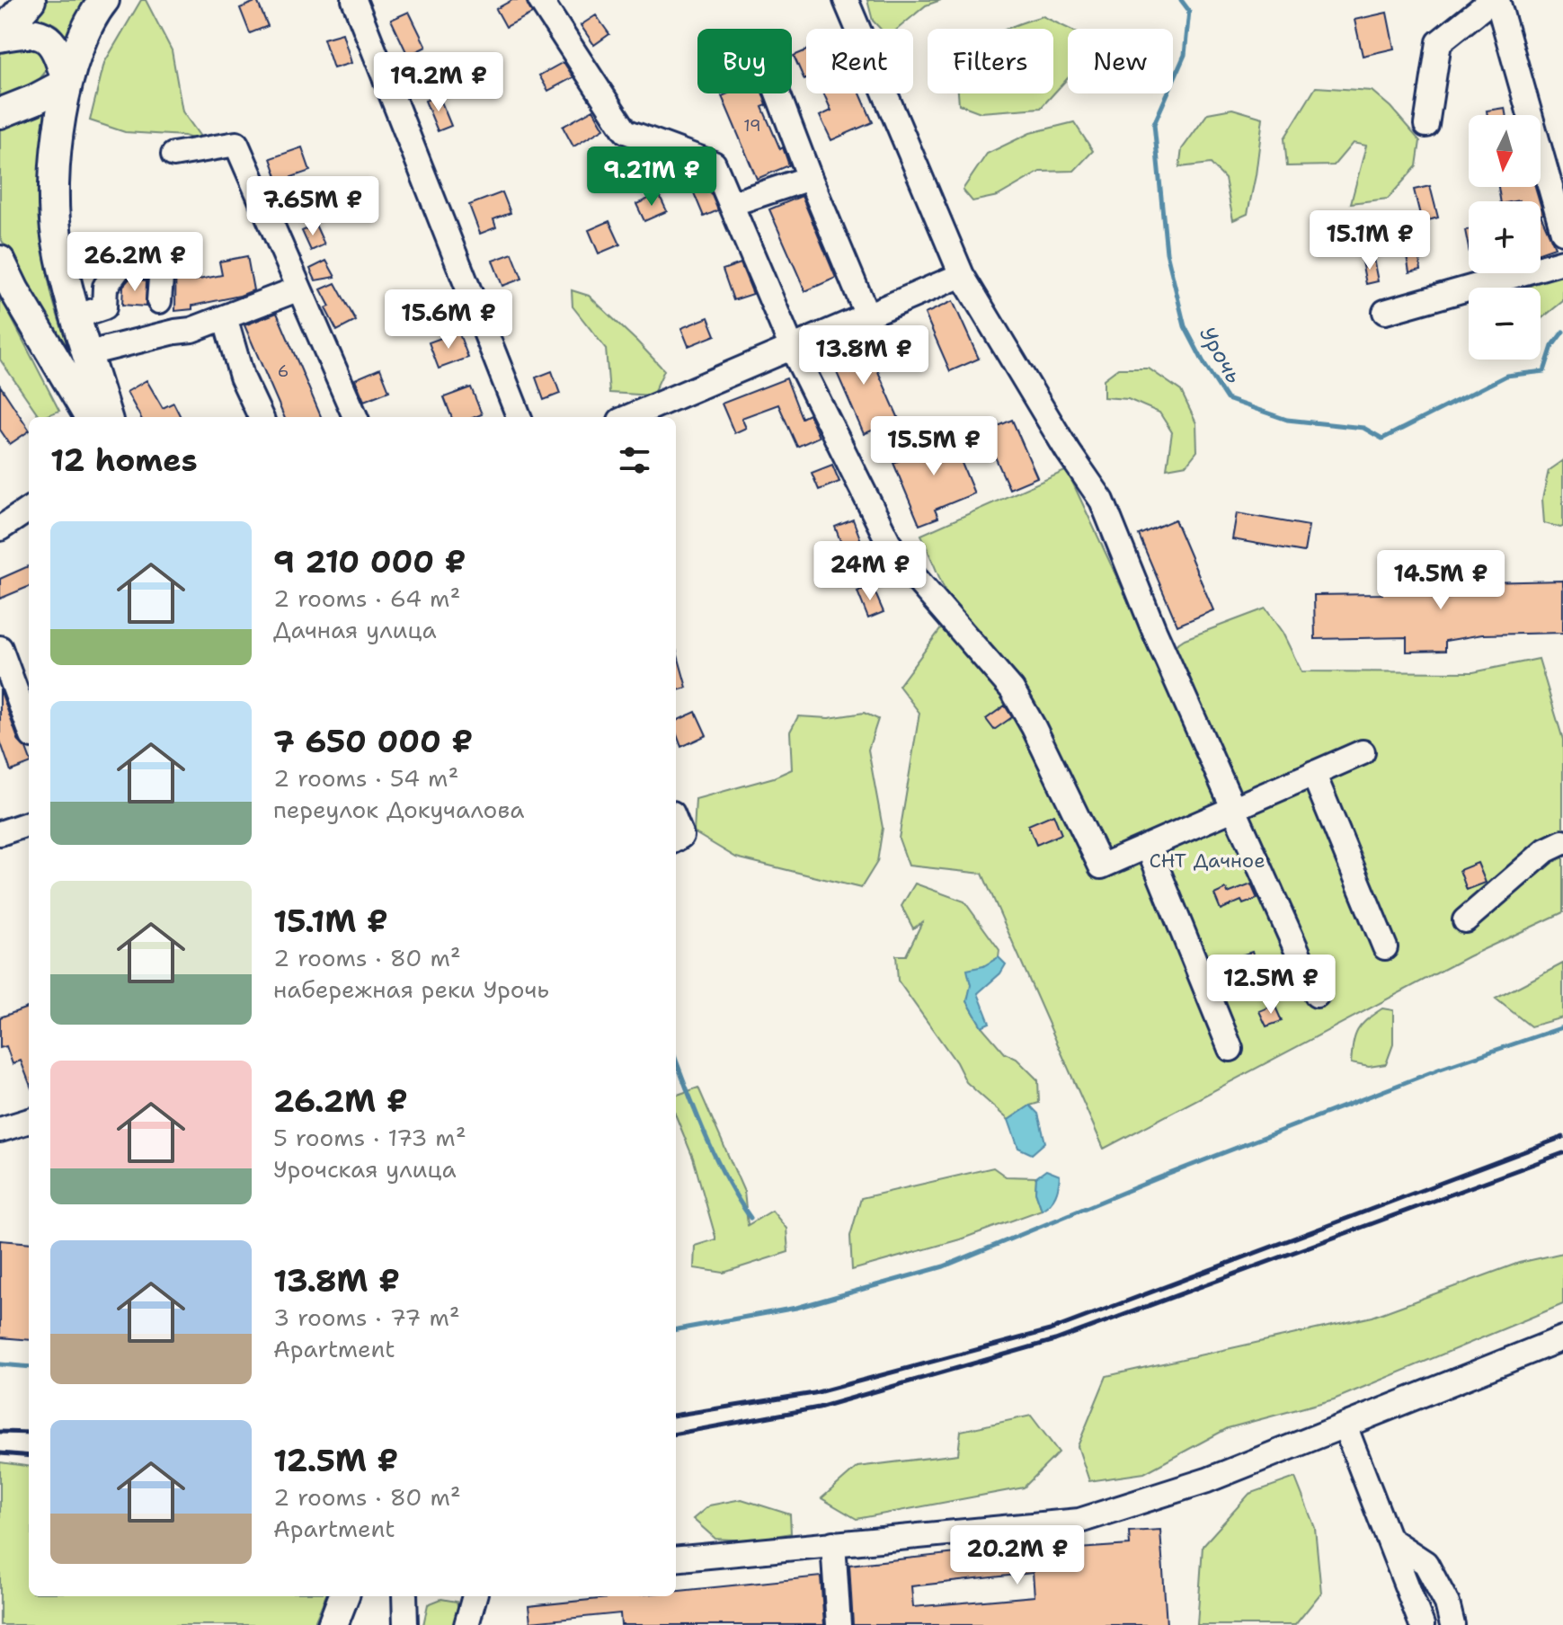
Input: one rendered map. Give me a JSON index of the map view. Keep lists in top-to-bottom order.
{
  "water": ["Урочь"],
  "parks": ["СНТ Дачное"],
  "house_numbers": ["19", "6"],
  "north": "bottom",
  "page": {
    "chip": [
      "Buy",
      "Rent",
      "Filters",
      "New"
    ],
    "price": [
      "19.2M ₽",
      "9.21M ₽",
      "7.65M ₽",
      "15.1M ₽",
      "26.2M ₽",
      "15.6M ₽",
      "13.8M ₽",
      "15.5M ₽",
      "24M ₽",
      "14.5M ₽",
      "12.5M ₽",
      "20.2M ₽"
    ],
    "map_buttons": ["+", "−"],
    "heading": "12 homes",
    "list": [
      {
        "name": "9 210 000 ₽",
        "note": "2 rooms · 64 m² · Дачная улица"
      },
      {
        "name": "7 650 000 ₽",
        "note": "2 rooms · 54 m² · переулок Докучалова"
      },
      {
        "name": "15.1M ₽",
        "note": "2 rooms · 80 m² · набережная реки Урочь"
      },
      {
        "name": "26.2M ₽",
        "note": "5 rooms · 173 m² · Урочская улица"
      },
      {
        "name": "13.8M ₽",
        "note": "3 rooms · 77 m² · Apartment"
      },
      {
        "name": "12.5M ₽",
        "note": "2 rooms · 80 m² · Apartment"
      }
    ]
  }
}
